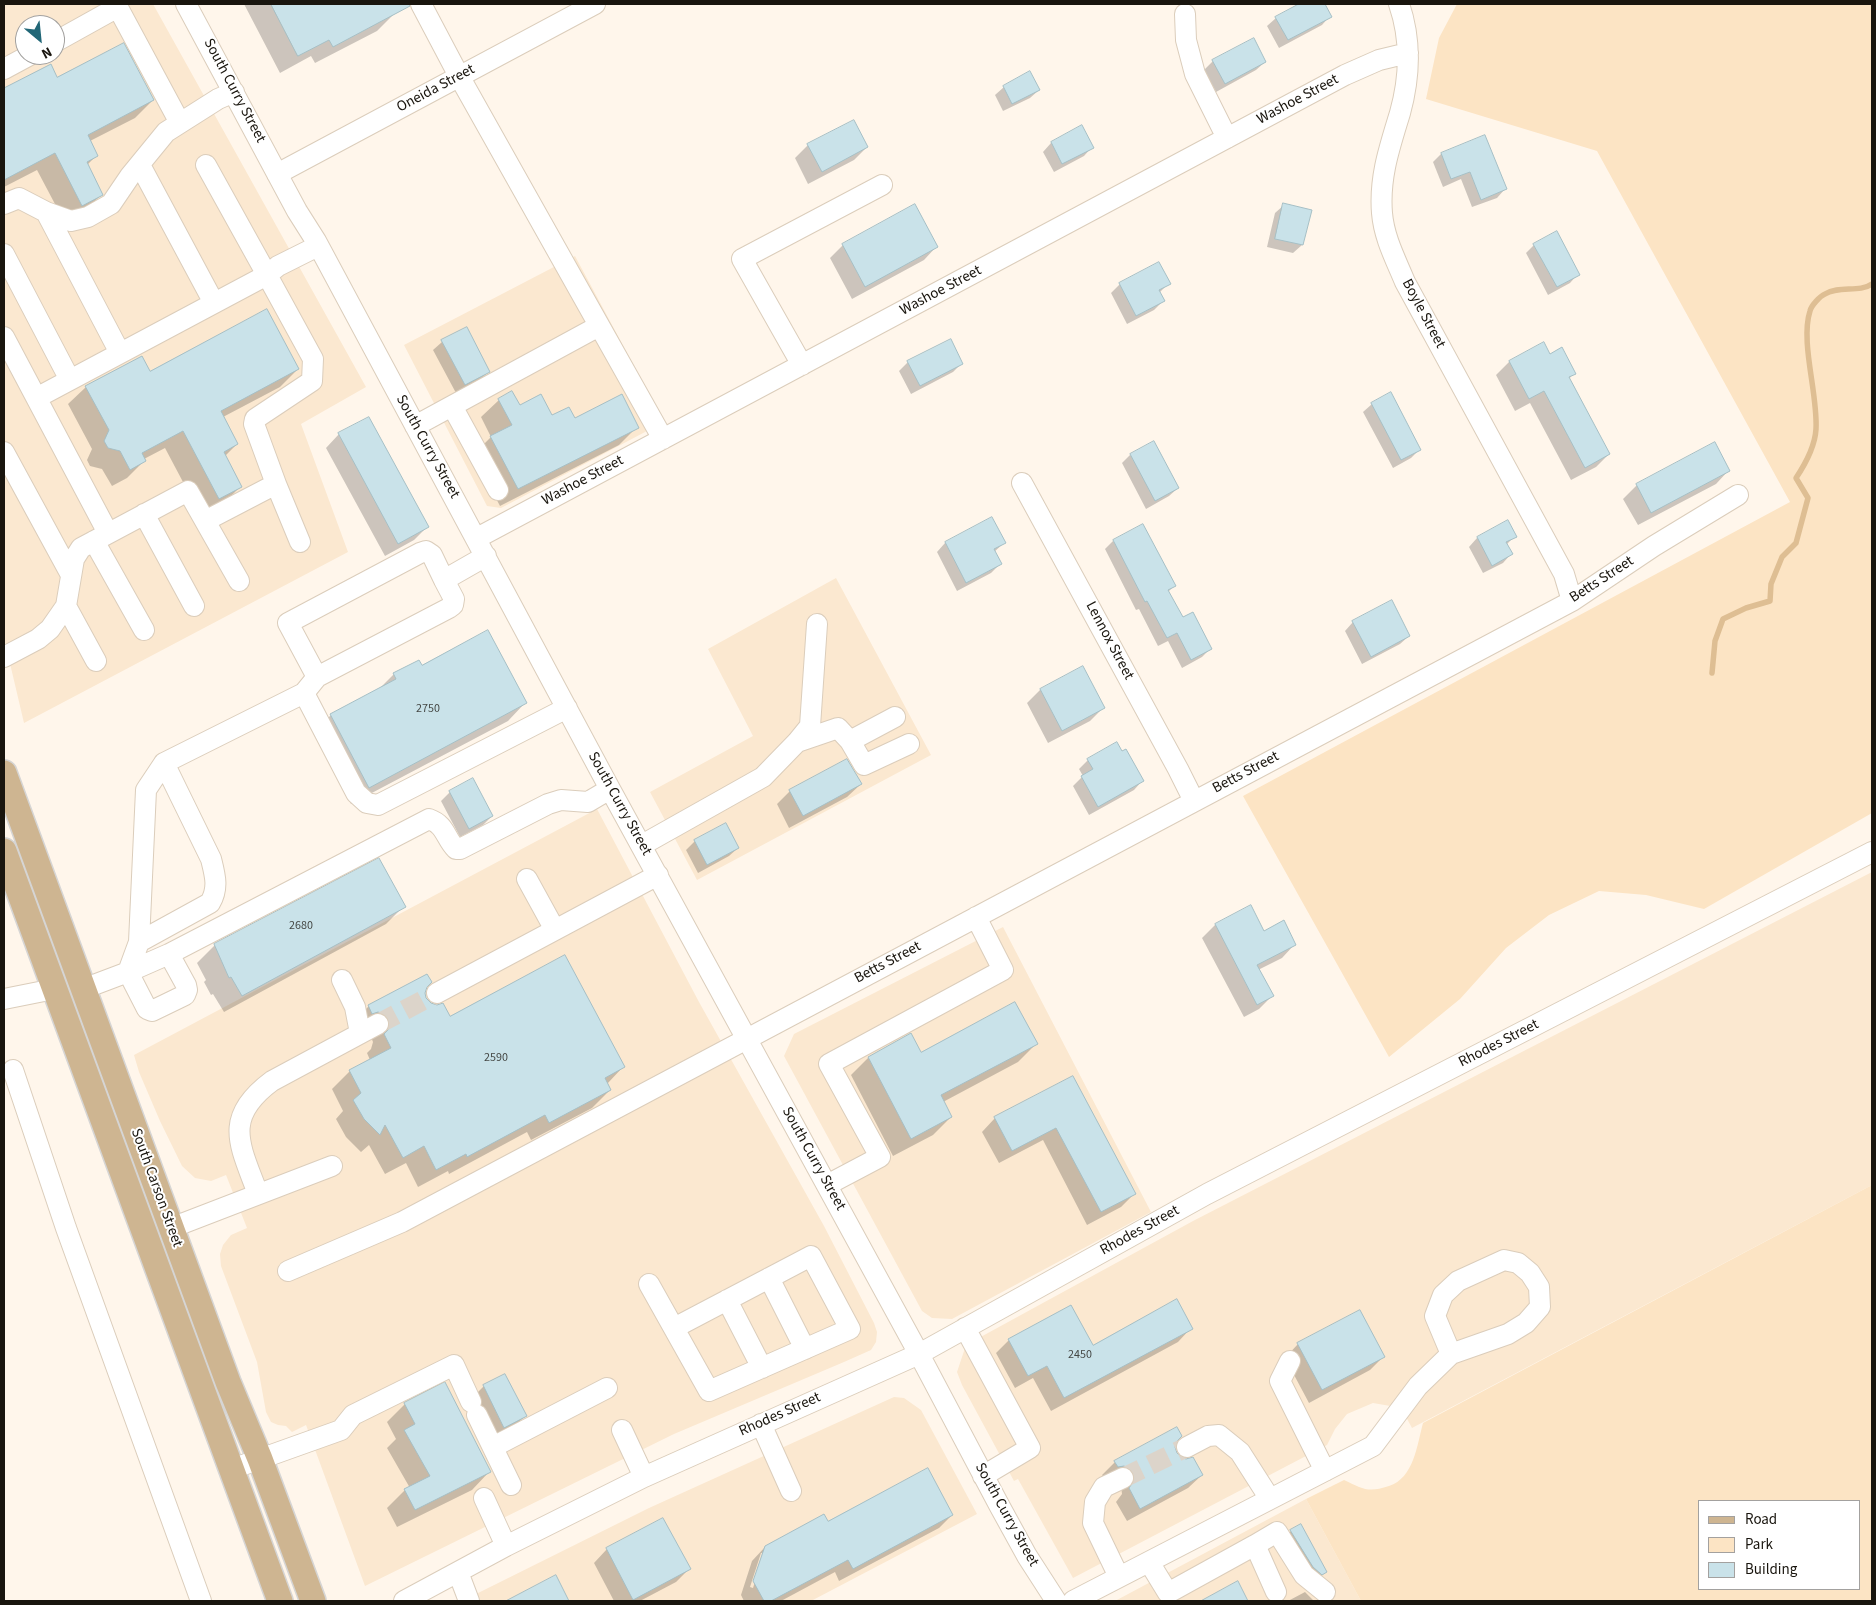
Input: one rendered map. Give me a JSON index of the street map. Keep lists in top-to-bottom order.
{
  "streets": {
    "main road": ["South Carson Street"],
    "street": [
      "Oneida Street",
      "South Curry Street",
      "Washoe Street",
      "Boyle Street",
      "Betts Street",
      "Lennox Street",
      "Rhodes Street"
    ]
  },
  "crossings": [
    ["Oneida Street", "South Curry Street"],
    ["South Curry Street", "Washoe Street"],
    ["South Curry Street", "Betts Street"],
    ["South Curry Street", "Rhodes Street"],
    ["Washoe Street", "Boyle Street"],
    ["Boyle Street", "Betts Street"],
    ["Betts Street", "Lennox Street"]
  ],
  "house_numbers": [
    "2750",
    "2680",
    "2590",
    "2450"
  ],
  "legend": ["Road", "Park", "Building"],
  "north": "bottom right"
}
